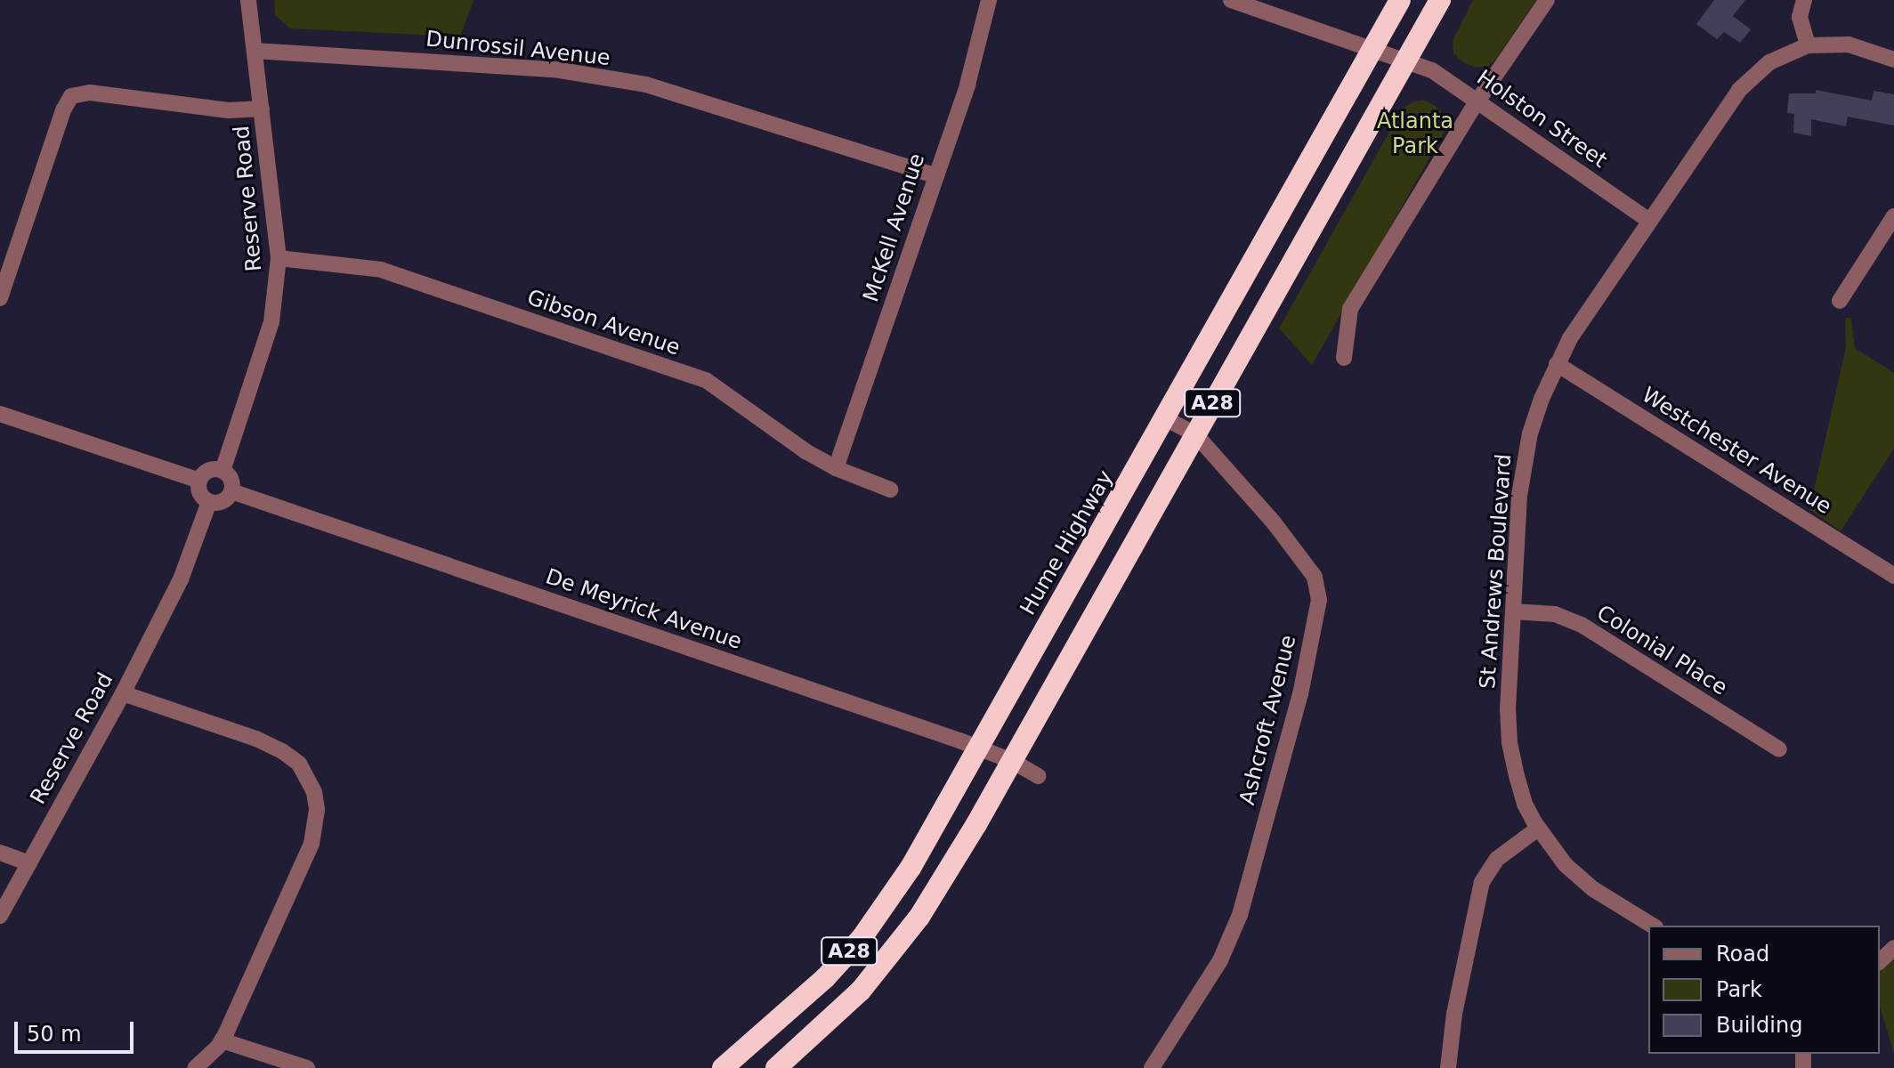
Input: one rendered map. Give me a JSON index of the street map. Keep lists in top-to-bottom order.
{
  "streets": {
    "highway": ["A28", "Hume Highway"],
    "street": [
      "Dunrossil Avenue",
      "Holston Street",
      "Reserve Road",
      "McKell Avenue",
      "Gibson Avenue",
      "Westchester Avenue",
      "St Andrews Boulevard",
      "De Meyrick Avenue",
      "Colonial Place",
      "Ashcroft Avenue"
    ]
  },
  "crossings": [
    ["Dunrossil Avenue", "Reserve Road"],
    ["Dunrossil Avenue", "McKell Avenue"],
    ["Holston Street", "A28"],
    ["Holston Street", "Hume Highway"],
    ["Holston Street", "St Andrews Boulevard"],
    ["Reserve Road", "Gibson Avenue"],
    ["Reserve Road", "De Meyrick Avenue"],
    ["McKell Avenue", "Gibson Avenue"],
    ["A28", "De Meyrick Avenue"],
    ["A28", "Ashcroft Avenue"],
    ["Westchester Avenue", "St Andrews Boulevard"],
    ["Hume Highway", "De Meyrick Avenue"],
    ["Hume Highway", "Ashcroft Avenue"],
    ["St Andrews Boulevard", "Colonial Place"]
  ],
  "parks": ["Atlanta Park"],
  "legend": ["Road", "Park", "Building"],
  "scale_bar": "50 m"
}
